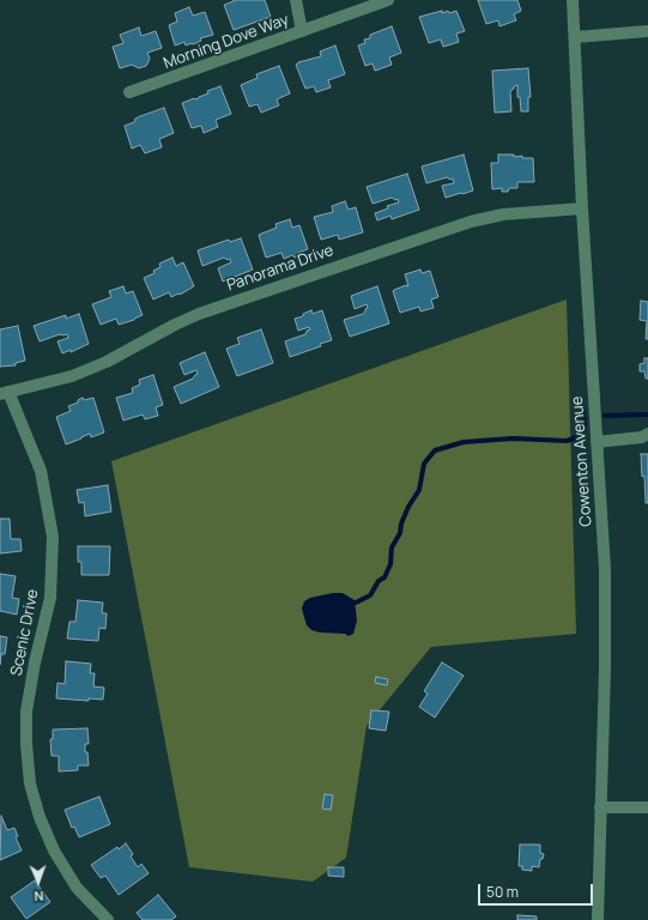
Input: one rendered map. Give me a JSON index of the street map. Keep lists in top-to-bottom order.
{
  "streets": {
    "street": [
      "Morning Dove Way",
      "Panorama Drive",
      "Cowenton Avenue",
      "Scenic Drive"
    ]
  },
  "crossings": [
    ["Panorama Drive", "Cowenton Avenue"],
    ["Panorama Drive", "Scenic Drive"]
  ],
  "scale_bar": "50 m",
  "north": "bottom"
}
